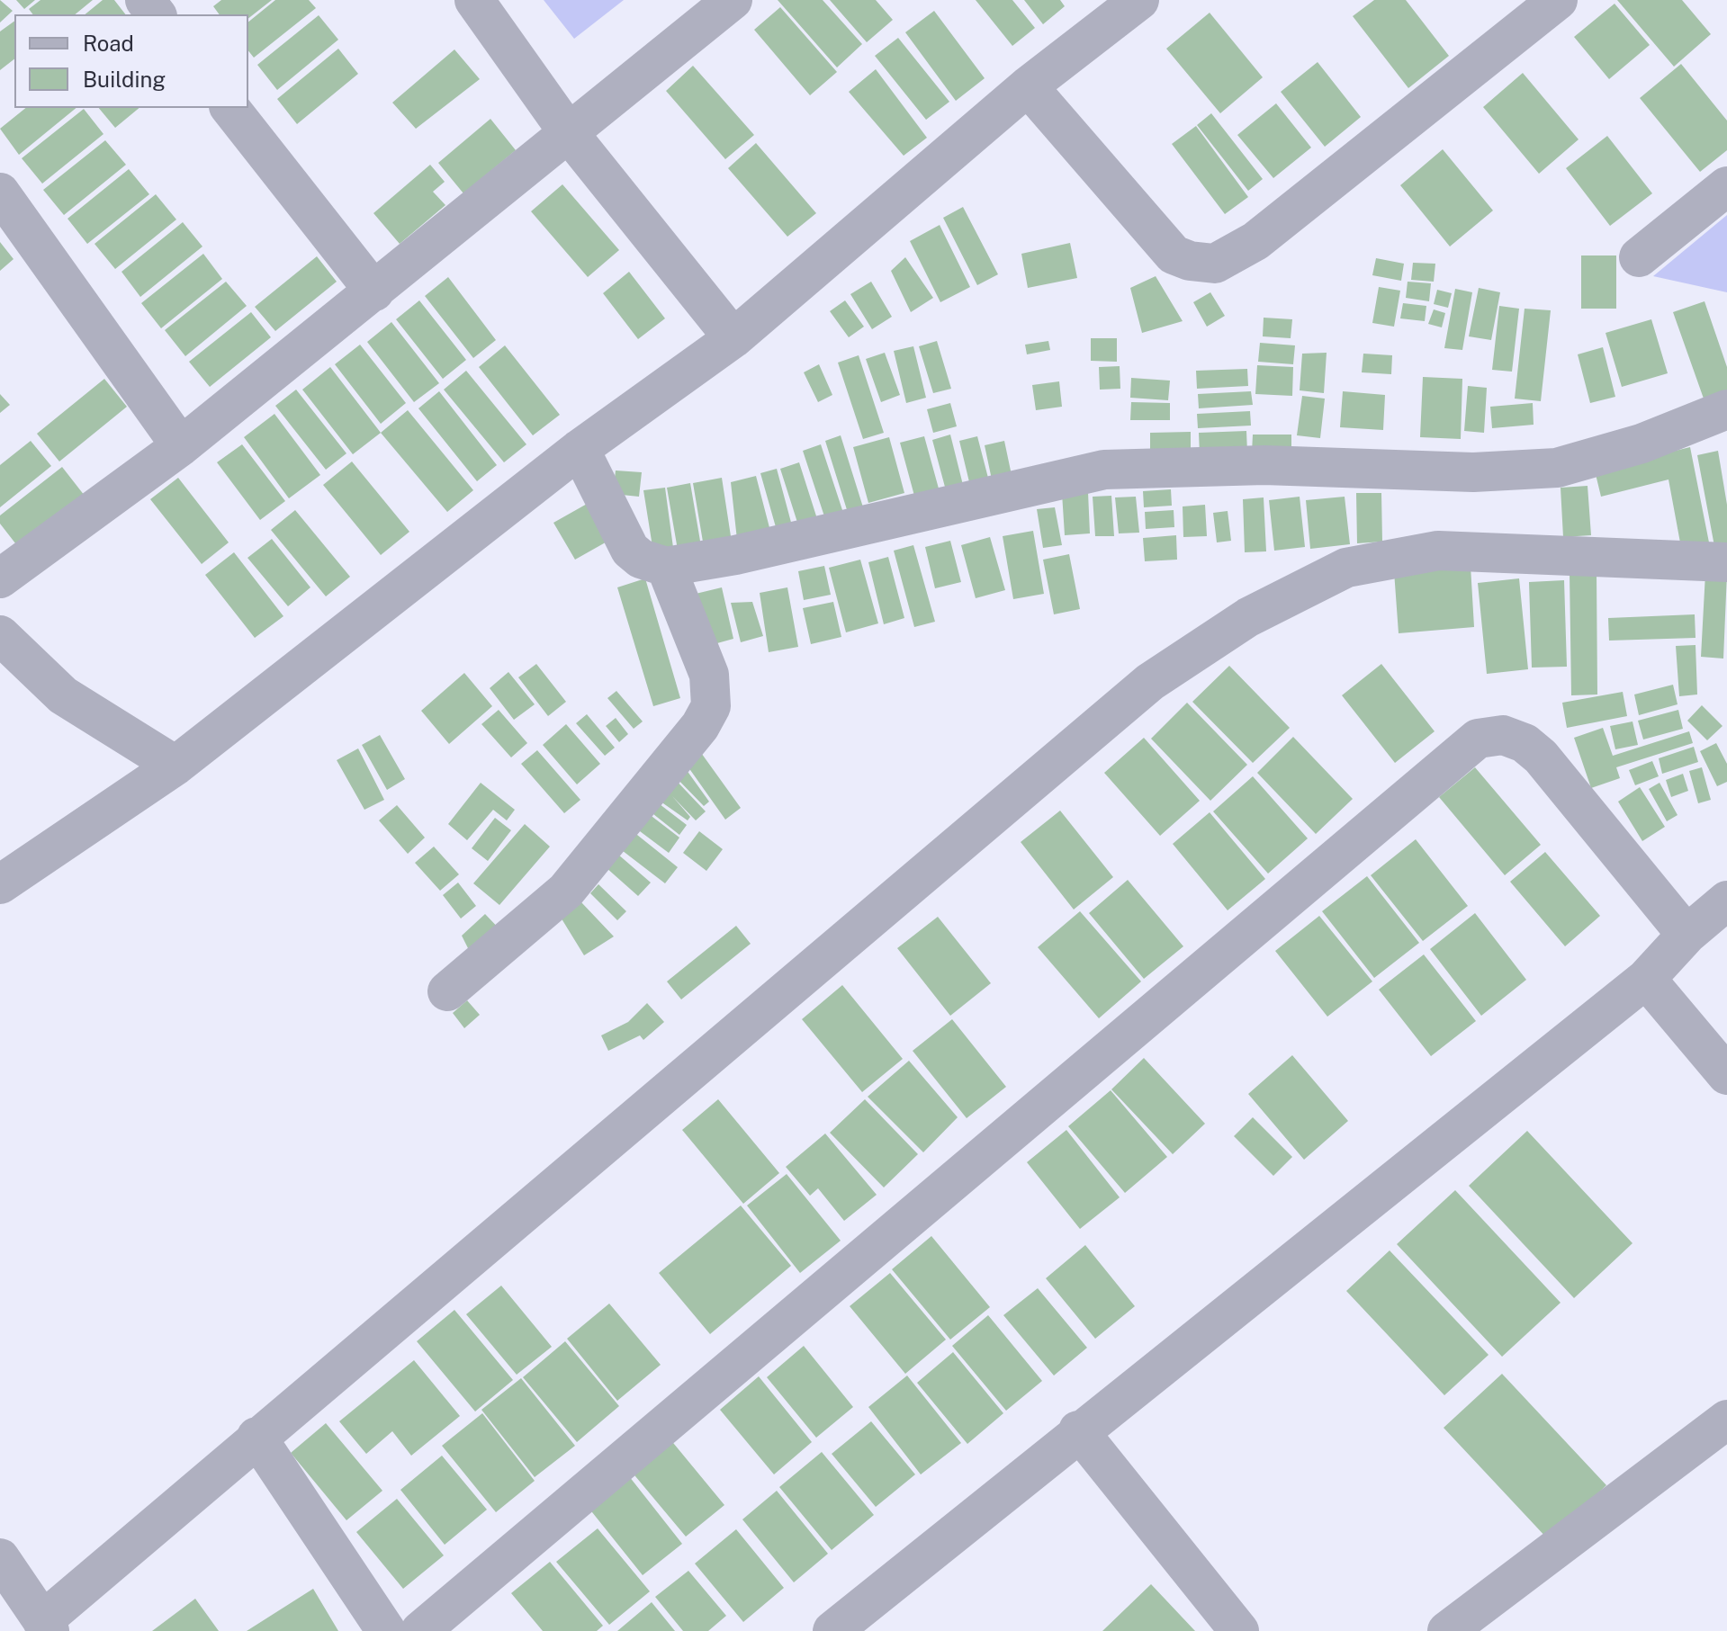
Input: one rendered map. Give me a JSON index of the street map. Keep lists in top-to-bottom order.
{
  "legend": ["Road", "Building"]
}
